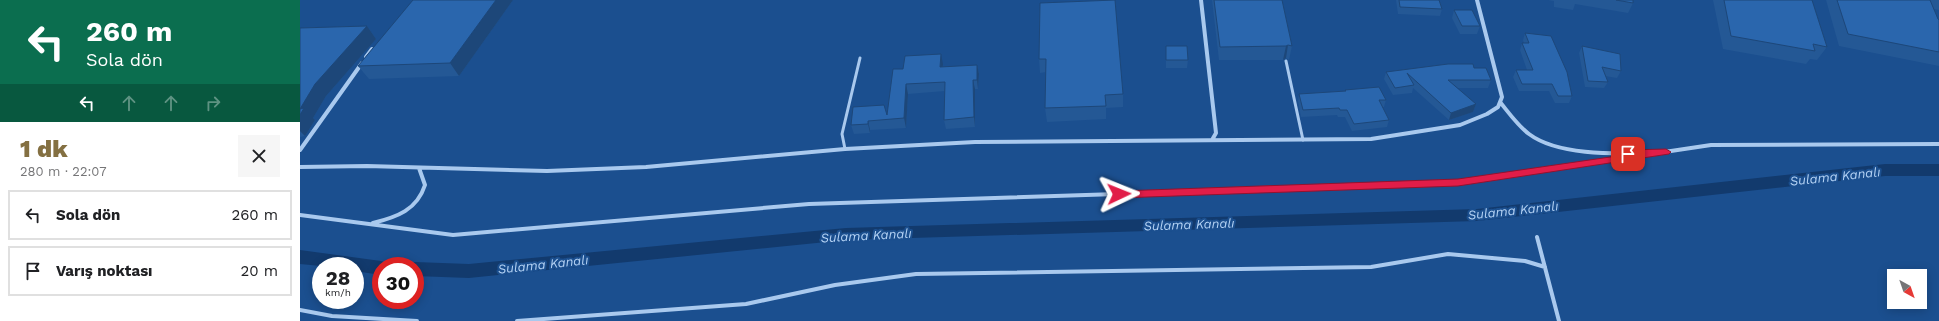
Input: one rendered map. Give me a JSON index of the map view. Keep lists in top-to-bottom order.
{
  "water": ["Sulama Kanalı"],
  "north": "bottom right",
  "page": {
    "turn": ["260 m", "Sola dön"],
    "heading": ["1 dk", "280 m · 22:07"],
    "list": [
      {
        "name": "Sola dön",
        "value": "260 m"
      },
      {
        "name": "Varış noktası",
        "value": "20 m"
      }
    ],
    "speed": "28 km/h",
    "limit": "30"
  }
}
